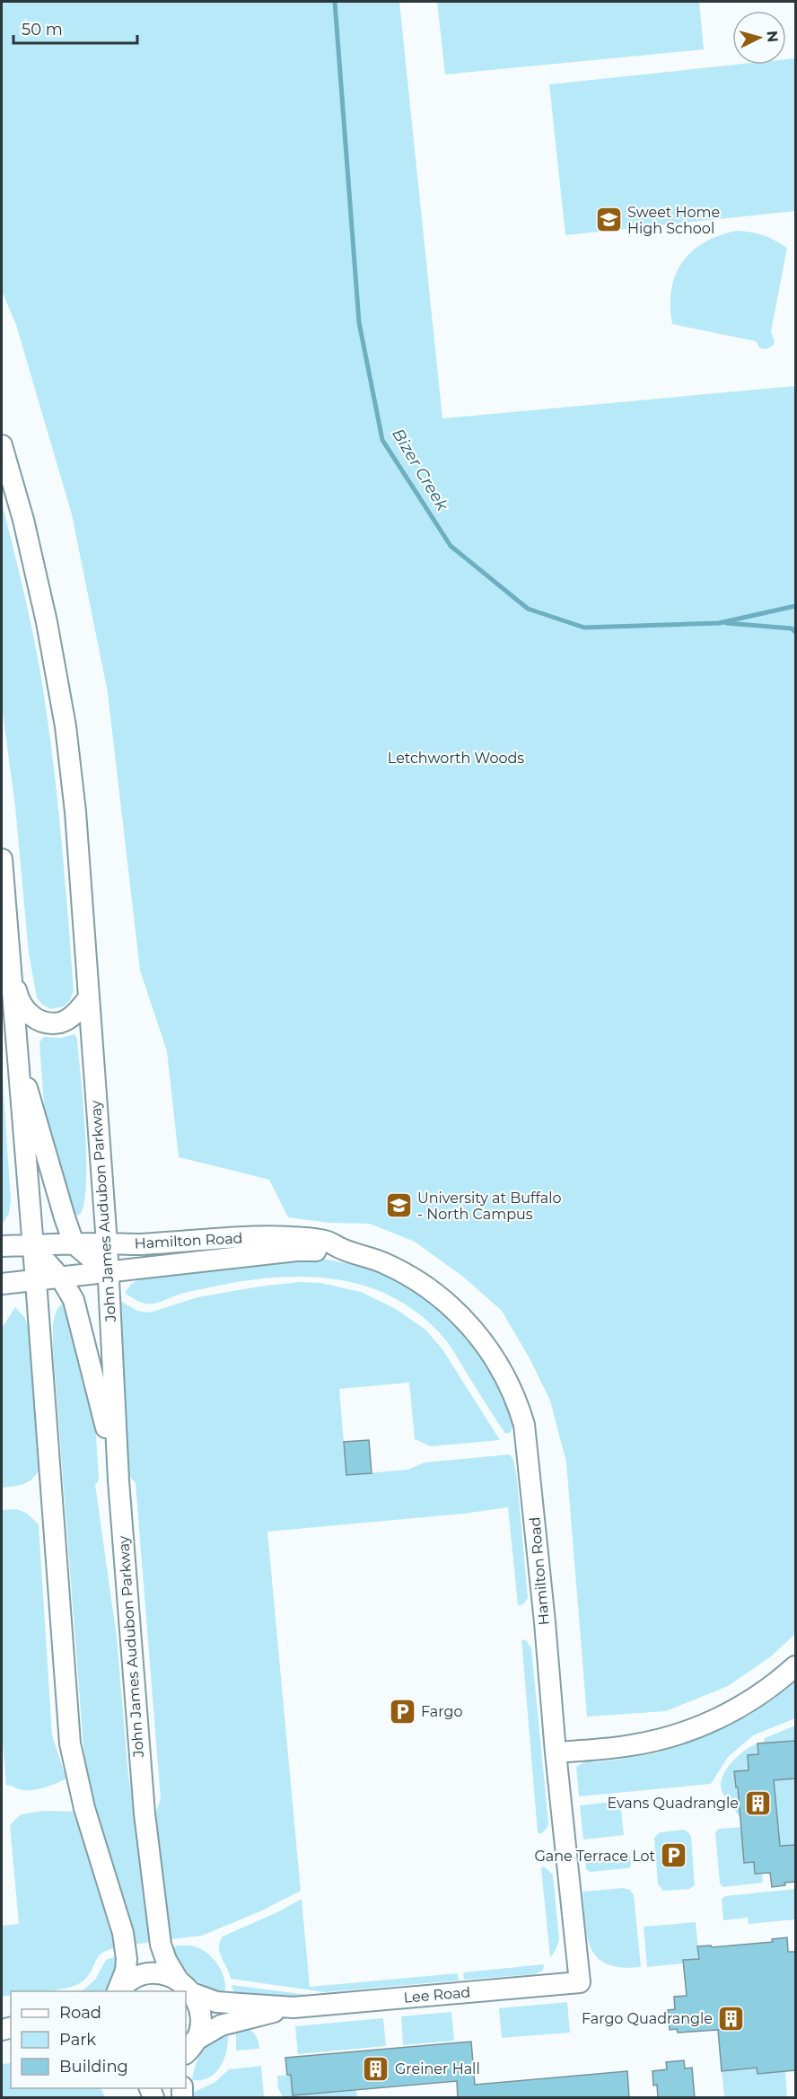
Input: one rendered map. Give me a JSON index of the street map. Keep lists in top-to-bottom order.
{
  "streets": {
    "main road": ["John James Audubon Parkway", "Hamilton Road", "Lee Road"]
  },
  "crossings": [
    ["John James Audubon Parkway", "Hamilton Road"],
    ["John James Audubon Parkway", "Lee Road"],
    ["Hamilton Road", "Lee Road"]
  ],
  "water": ["Bizer Creek"],
  "parks": ["Letchworth Woods"],
  "places": {
    "school or university": ["Sweet Home High School", "University at Buffalo - North Campus"],
    "parking": ["Fargo", "Gane Terrace Lot"],
    "building": ["Evans Quadrangle", "Fargo Quadrangle", "Greiner Hall"]
  },
  "legend": ["Road", "Park", "Building"],
  "scale_bar": "50 m",
  "north": "right"
}
